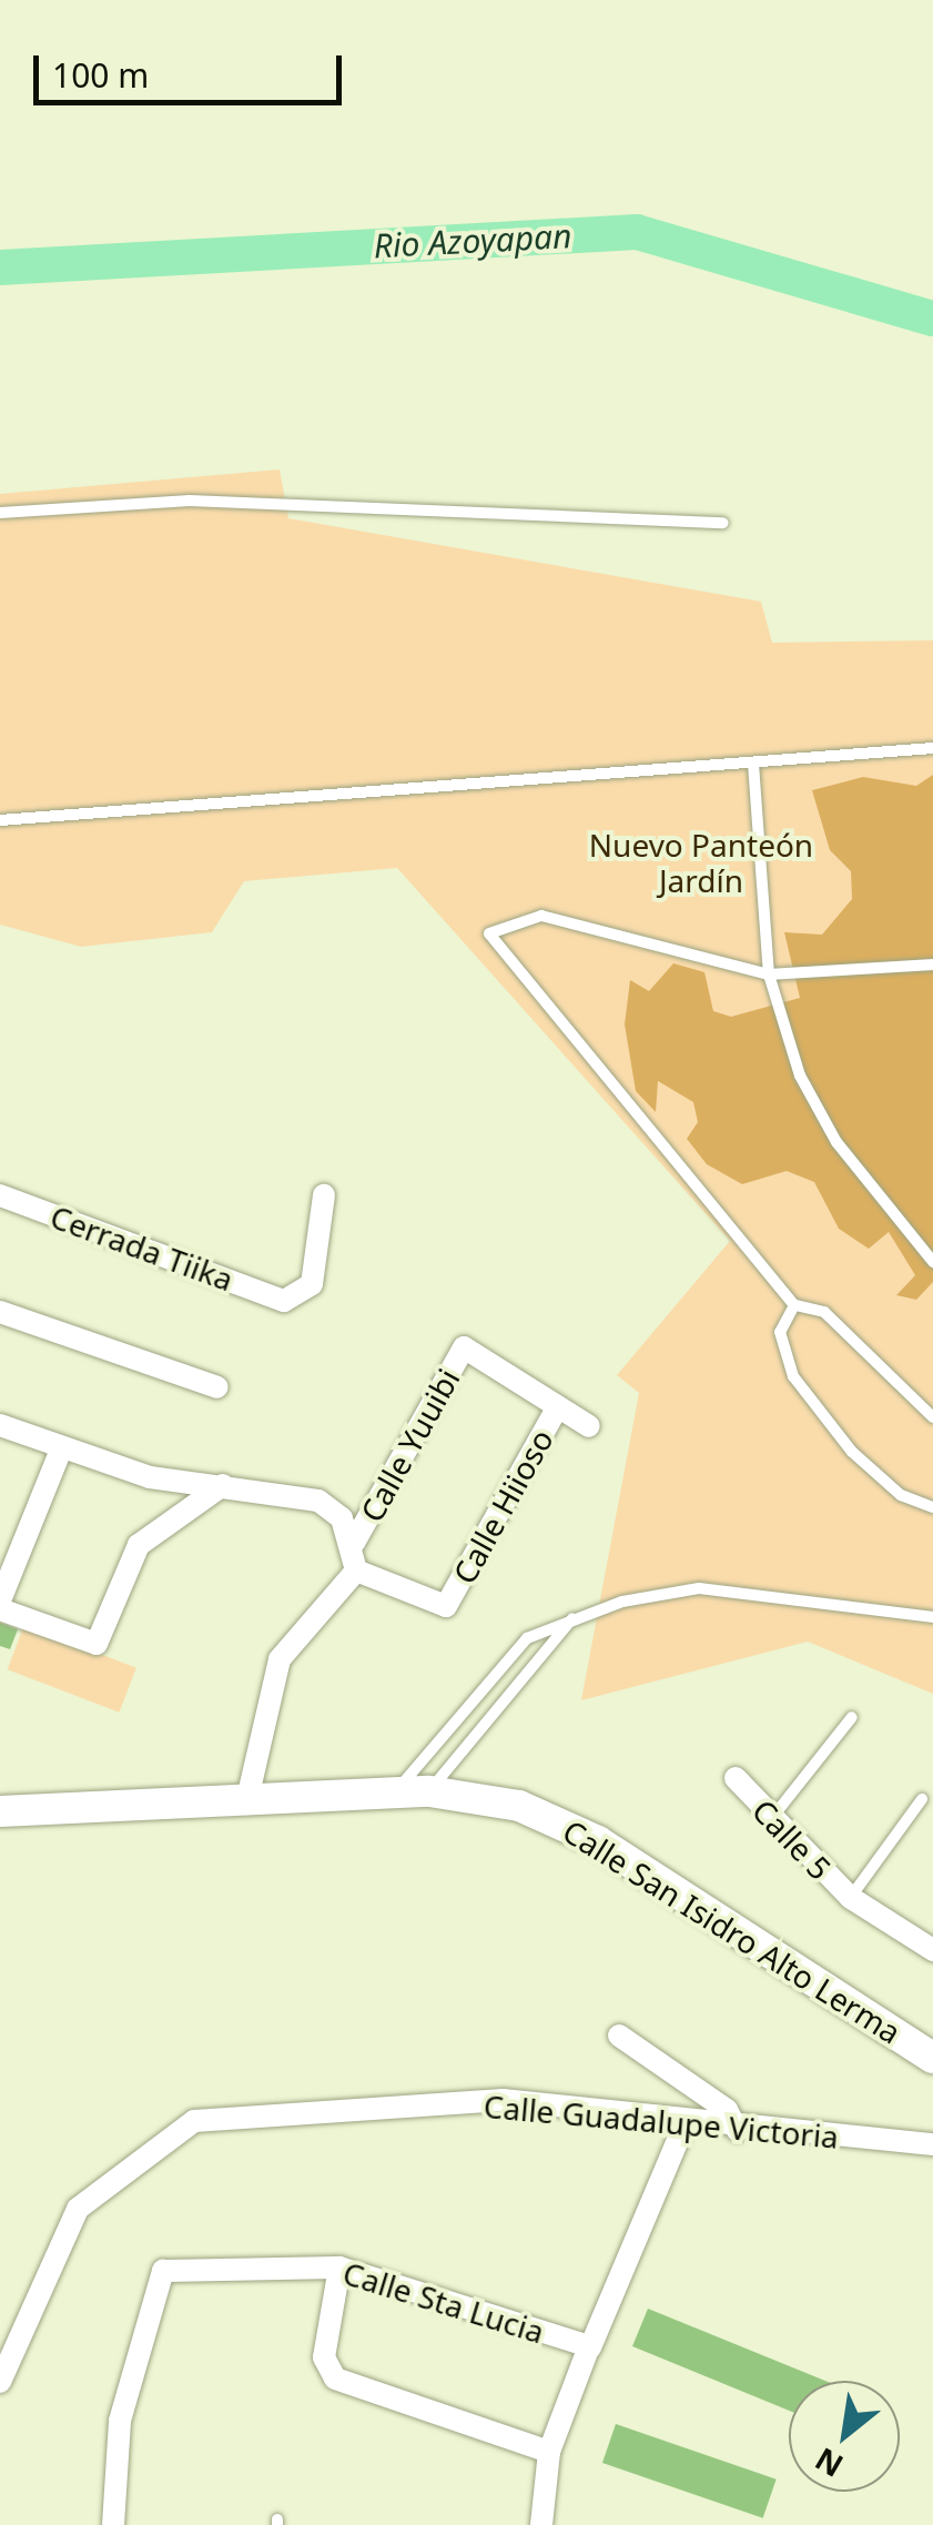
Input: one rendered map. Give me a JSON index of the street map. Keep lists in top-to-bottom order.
{
  "streets": {
    "street": [
      "Cerrada Tiika",
      "Calle Yuuibi",
      "Calle Hiioso",
      "Calle 5",
      "Calle San Isidro Alto Lerma",
      "Calle Guadalupe Victoria",
      "Calle Sta Lucia"
    ]
  },
  "crossings": [
    ["Calle Yuuibi", "Calle Hiioso"]
  ],
  "water": ["Rio Azoyapan"],
  "parks": ["Nuevo Panteón Jardín"],
  "scale_bar": "100 m",
  "north": "bottom left"
}
